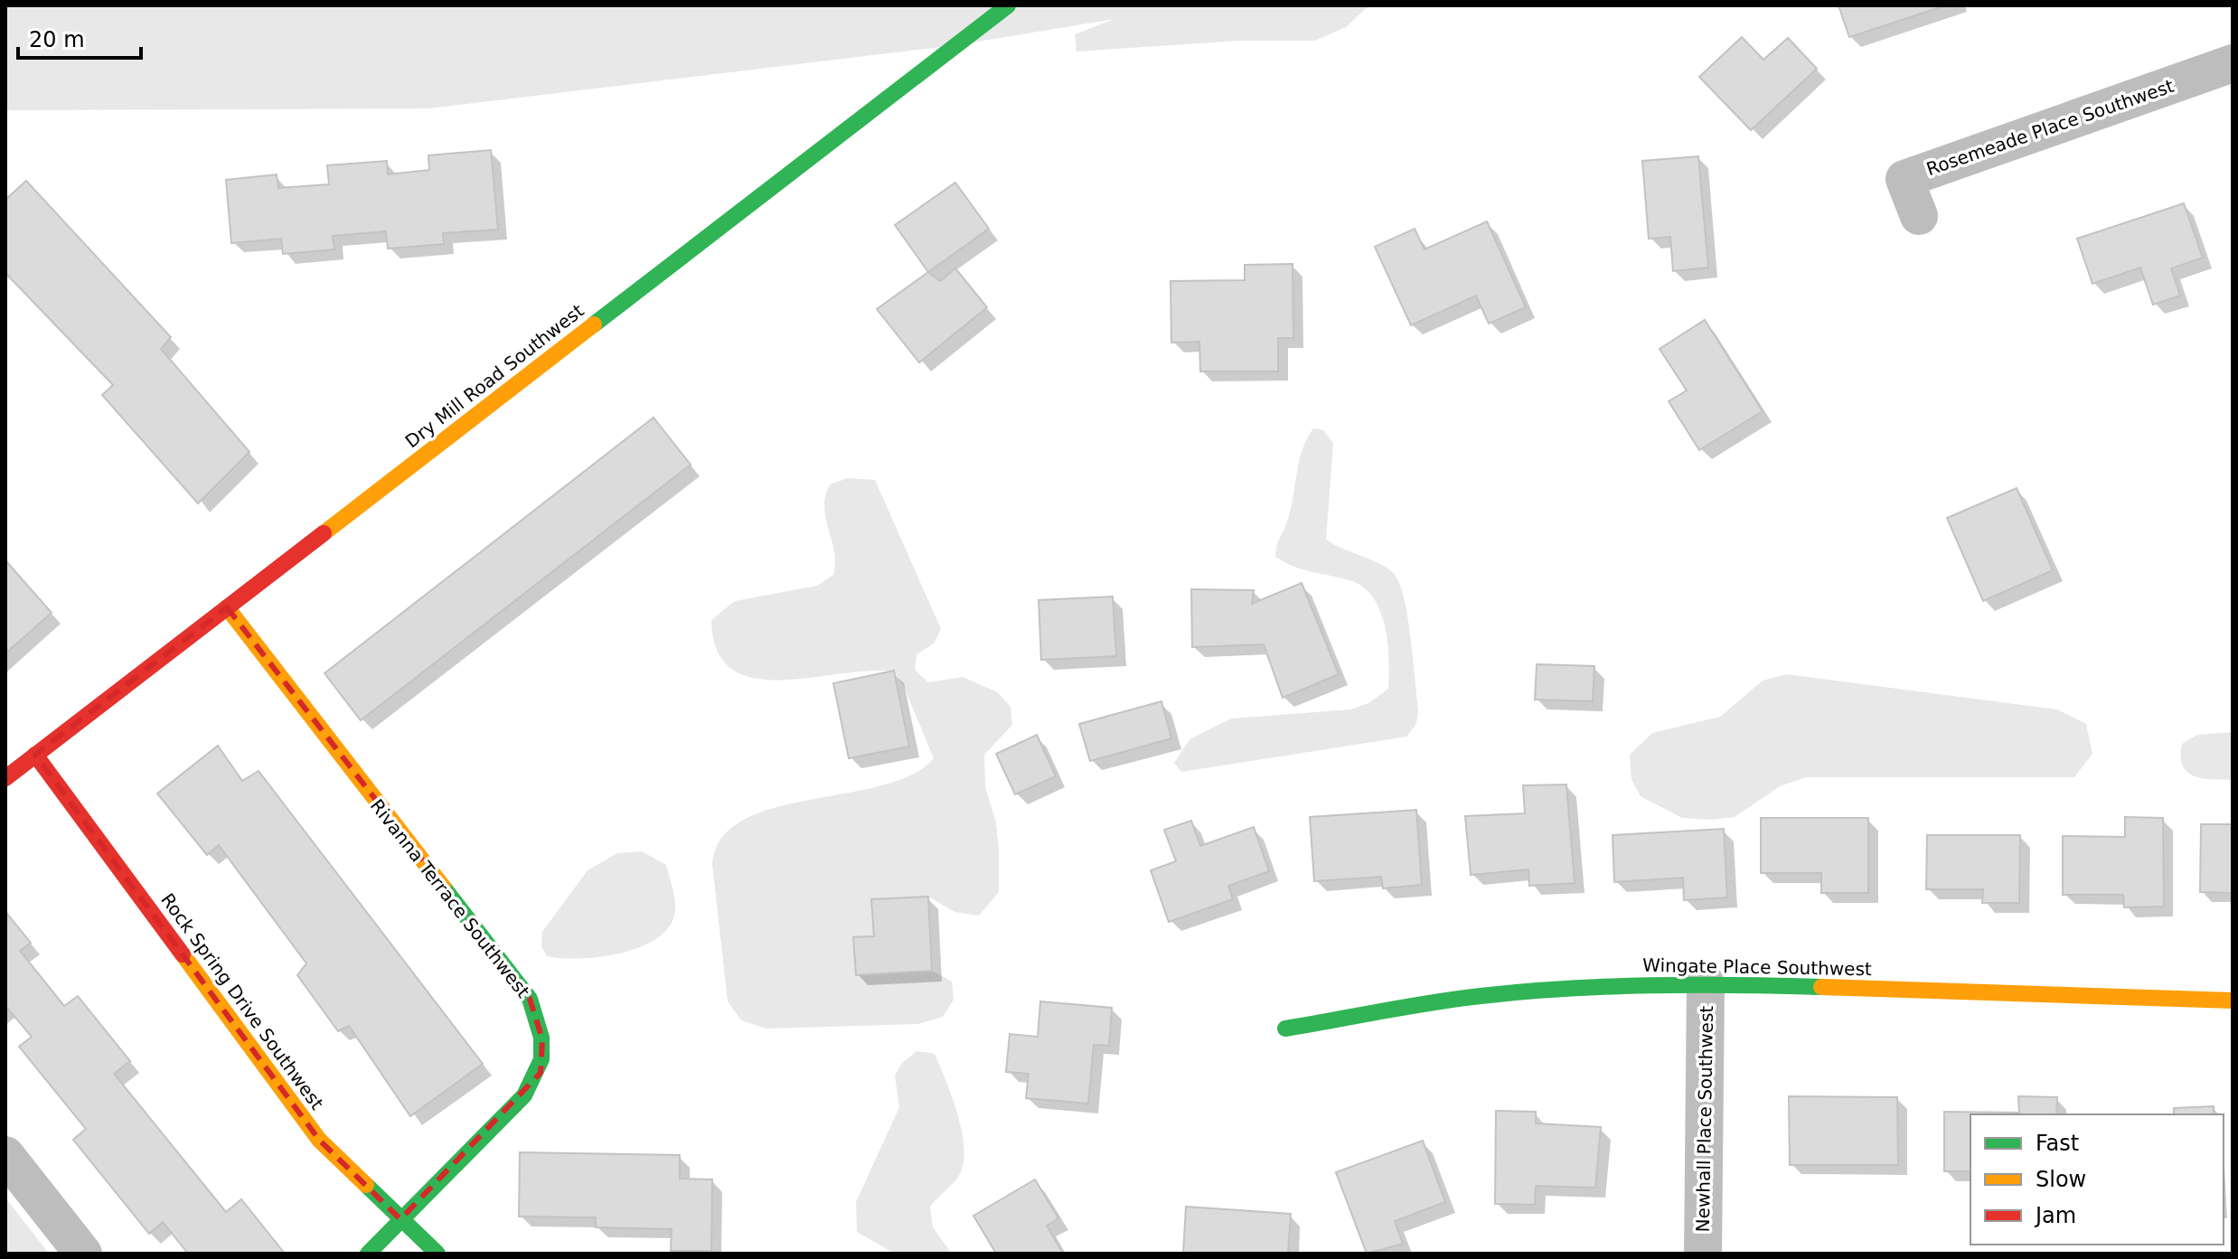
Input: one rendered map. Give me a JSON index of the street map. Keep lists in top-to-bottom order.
{
  "streets": {
    "street": [
      "Rosemeade Place Southwest",
      "Dry Mill Road Southwest",
      "Rivanna Terrace Southwest",
      "Wingate Place Southwest",
      "Rock Spring Drive Southwest",
      "Newhall Place Southwest"
    ]
  },
  "crossings": [
    ["Dry Mill Road Southwest", "Rivanna Terrace Southwest"],
    ["Dry Mill Road Southwest", "Rock Spring Drive Southwest"],
    ["Rivanna Terrace Southwest", "Rock Spring Drive Southwest"],
    ["Wingate Place Southwest", "Newhall Place Southwest"]
  ],
  "legend": ["Fast", "Slow", "Jam"],
  "scale_bar": "20 m"
}
